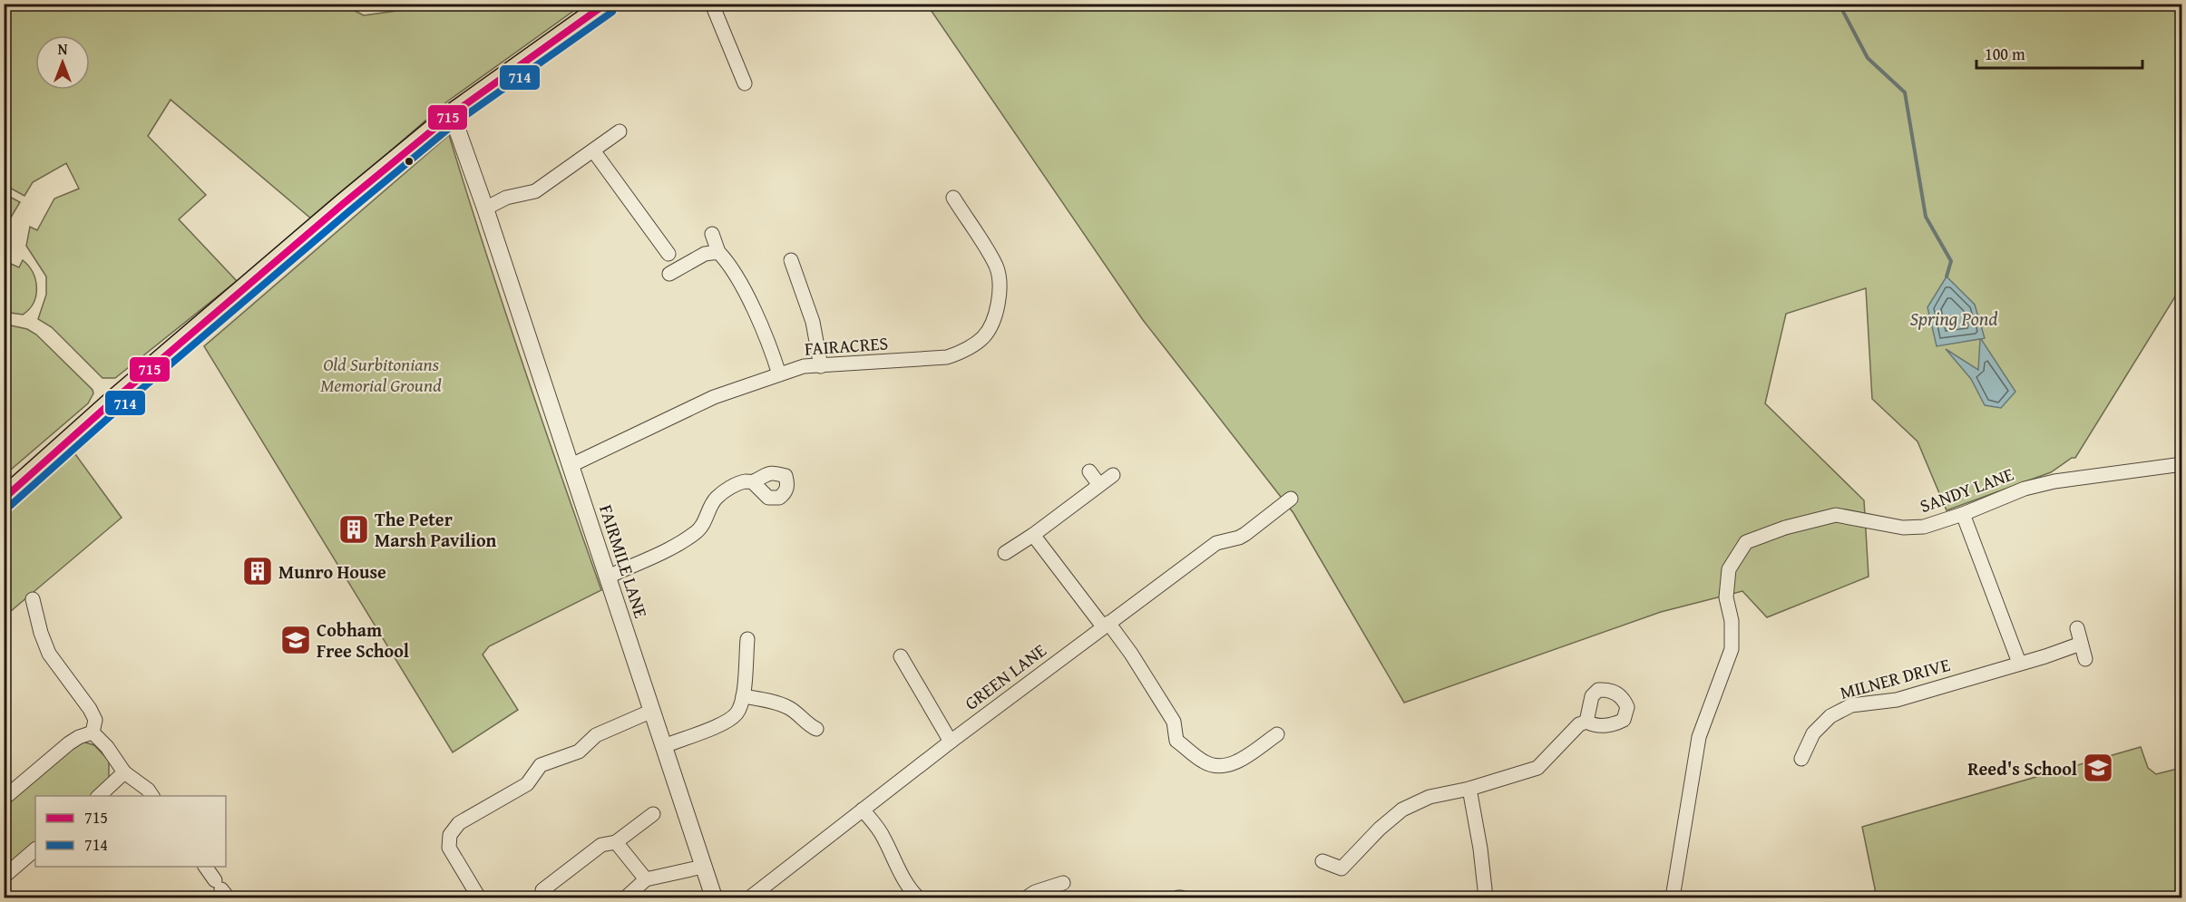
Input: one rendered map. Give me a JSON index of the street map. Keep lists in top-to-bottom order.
{
  "streets": {
    "street": [
      "FAIRACRES",
      "SANDY LANE",
      "FAIRMILE LANE",
      "GREEN LANE",
      "MILNER DRIVE"
    ]
  },
  "crossings": [
    ["FAIRACRES", "FAIRMILE LANE"]
  ],
  "water": ["Spring Pond"],
  "parks": ["Old Surbitonians Memorial Ground"],
  "places": {
    "building": ["The Peter Marsh Pavilion", "Munro House"],
    "school or university": ["Cobham Free School", "Reed's School"]
  },
  "lines": ["transit line 715", "transit line 714"],
  "legend": ["715", "714"],
  "scale_bar": "100 m",
  "north": "top"
}
